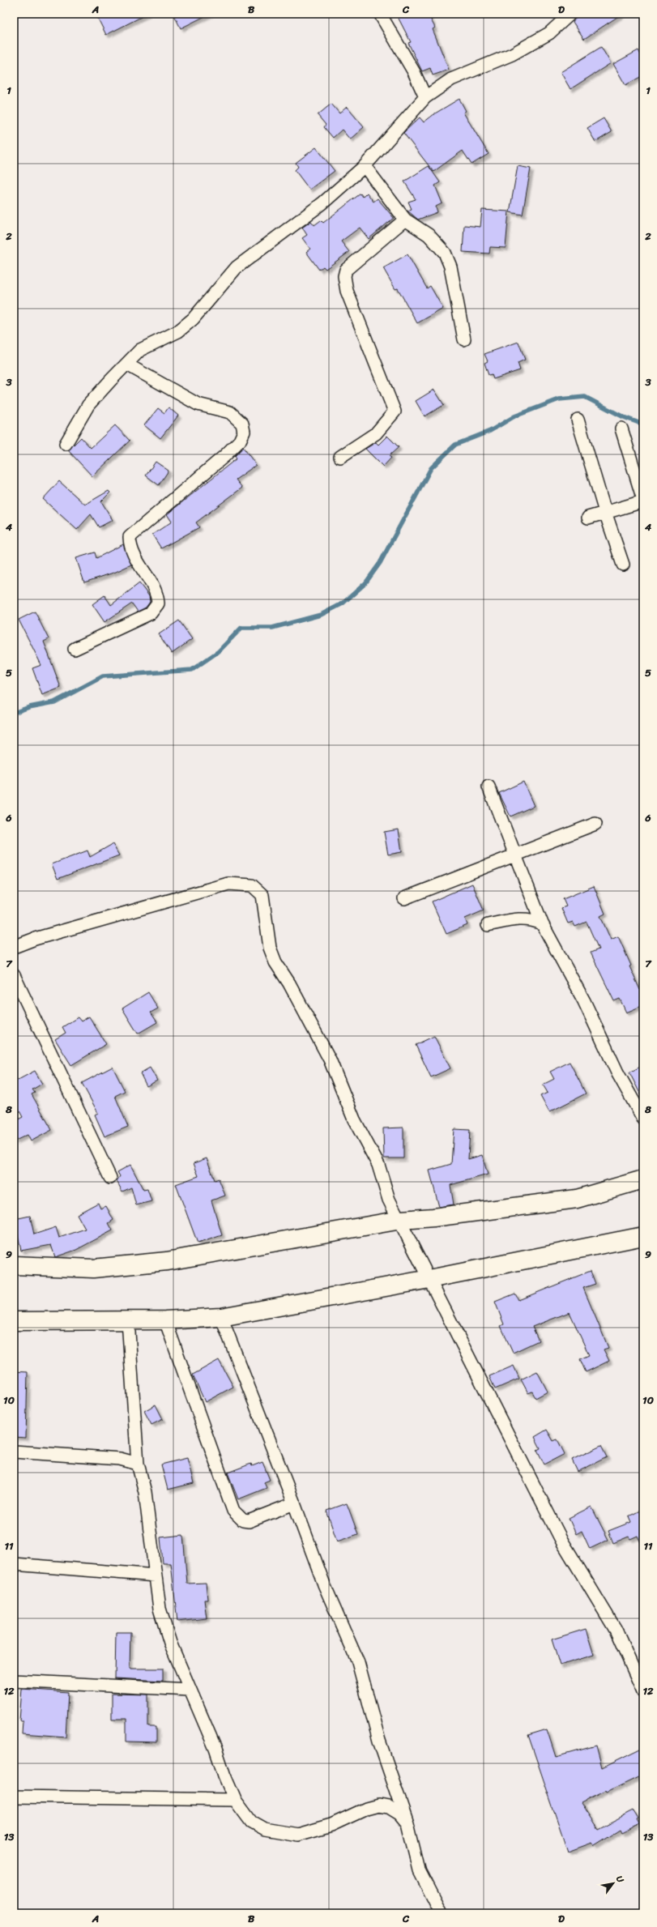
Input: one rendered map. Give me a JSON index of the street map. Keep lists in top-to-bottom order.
{
  "north": "top right",
  "grid": {
    "columns": [
      "A",
      "B",
      "C",
      "D"
    ],
    "rows": [
      "1",
      "2",
      "3",
      "4",
      "5",
      "6",
      "7",
      "8",
      "9",
      "10",
      "11",
      "12",
      "13"
    ]
  }
}
